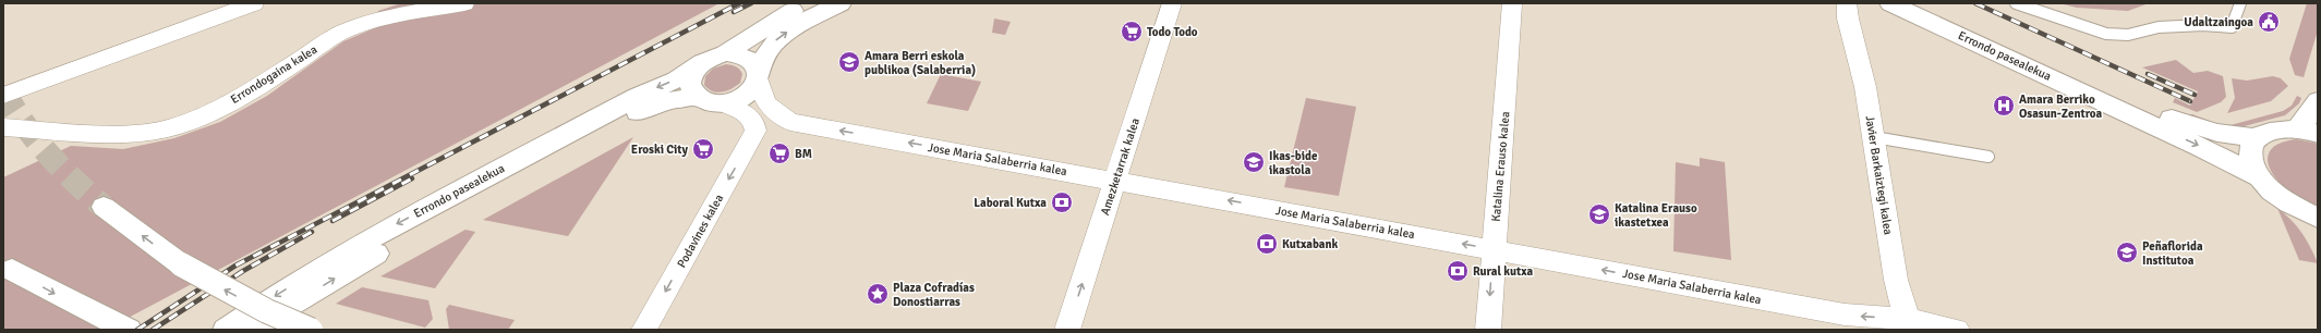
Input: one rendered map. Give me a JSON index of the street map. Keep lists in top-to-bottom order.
{
  "streets": {
    "main road": ["Errondo pasealekua"],
    "street": [
      "Errondogaina kalea",
      "Jose Maria Salaberria kalea",
      "Amezketarrak kalea",
      "Katalina Erauso kalea",
      "Javier Barkaiztegi kalea",
      "Podavines kalea"
    ]
  },
  "crossings": [
    ["Errondo pasealekua", "Jose Maria Salaberria kalea"],
    ["Jose Maria Salaberria kalea", "Amezketarrak kalea"],
    ["Jose Maria Salaberria kalea", "Katalina Erauso kalea"],
    ["Jose Maria Salaberria kalea", "Javier Barkaiztegi kalea"]
  ],
  "one_way": ["Jose Maria Salaberria kalea", "Amezketarrak kalea", "Podavines kalea"],
  "places": {
    "public building": ["Udaltzaingoa"],
    "supermarket": ["Todo Todo", "Eroski City", "BM"],
    "school or university": [
      "Amara Berri eskola publikoa (Salaberria)",
      "Ikas-bide ikastola",
      "Katalina Erauso ikastetxea",
      "Peñaflorida Institutoa"
    ],
    "hospital": ["Amara Berriko Osasun-Zentroa"],
    "bank": ["Laboral Kutxa", "Kutxabank", "Rural kutxa"],
    "place": ["Plaza Cofradías Donostiarras"]
  }
}
